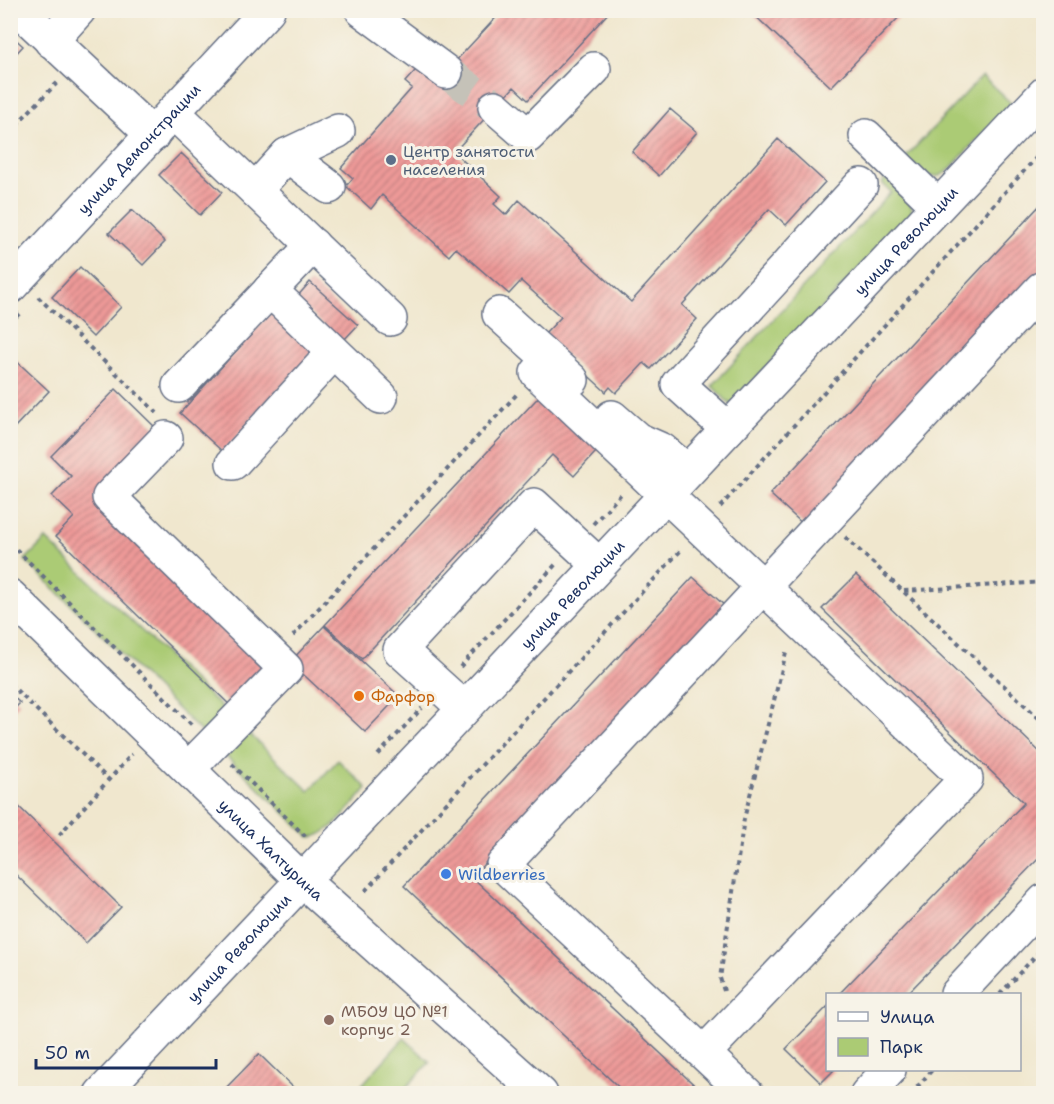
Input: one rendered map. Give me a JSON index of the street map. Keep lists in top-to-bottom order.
{
  "streets": {
    "street": ["улица Демонстрации", "улица Революции", "улица Халтурина"]
  },
  "crossings": [
    ["улица Революции", "улица Халтурина"]
  ],
  "places": [
    "Центр занятости населения",
    "Фарфор",
    "Wildberries",
    "МБОУ ЦО №1 корпус 2"
  ],
  "legend": ["Улица", "Парк"],
  "scale_bar": "50 m"
}
